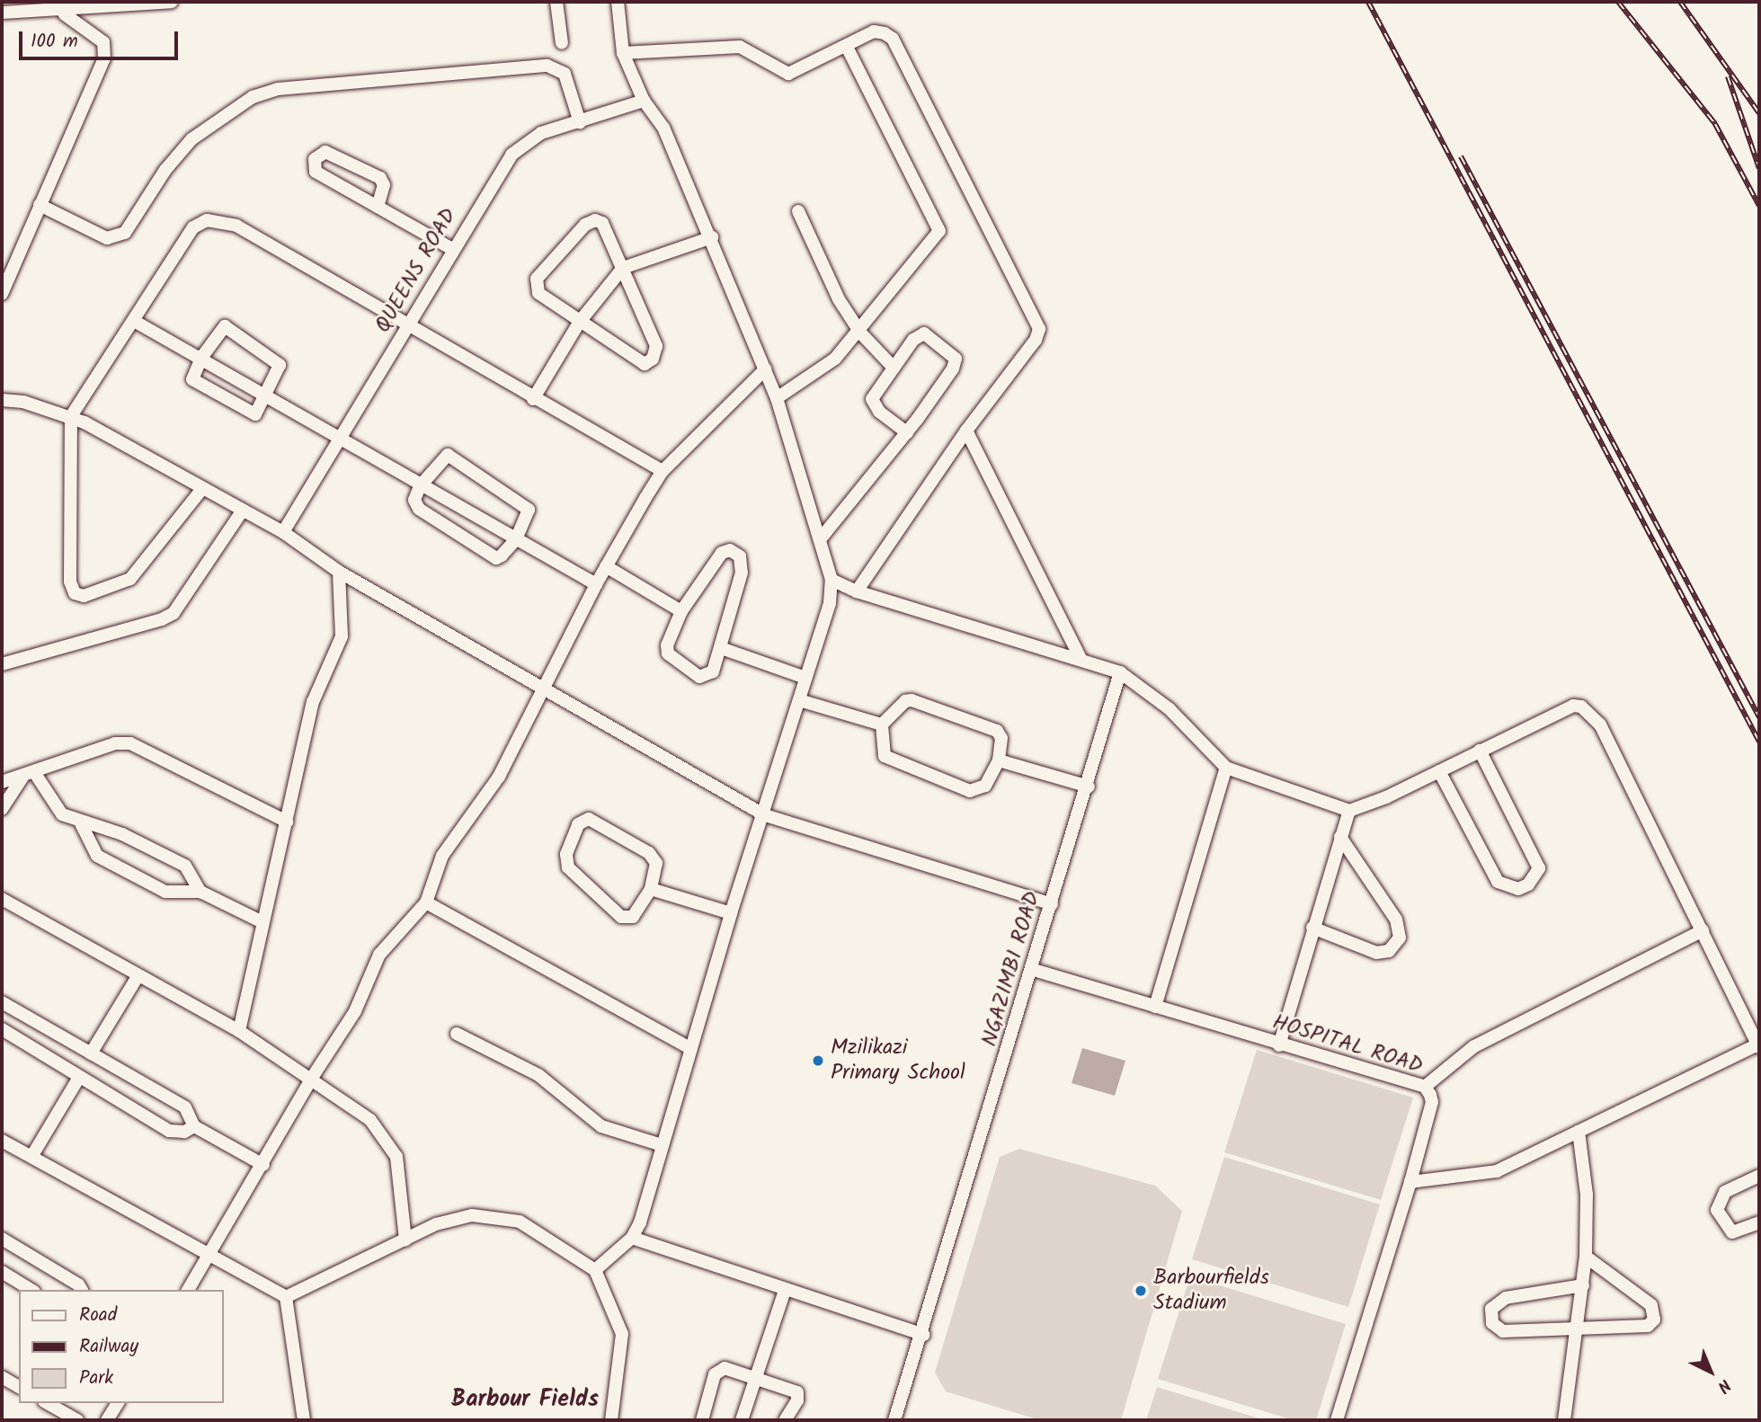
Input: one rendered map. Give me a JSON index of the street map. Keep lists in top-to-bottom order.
{
  "streets": {
    "street": ["QUEENS ROAD", "NGAZIMBI ROAD", "HOSPITAL ROAD"]
  },
  "crossings": [
    ["NGAZIMBI ROAD", "HOSPITAL ROAD"]
  ],
  "districts": ["Barbour Fields"],
  "places": ["Mzilikazi Primary School", "Barbourfields Stadium"],
  "legend": ["Road", "Railway", "Park"],
  "scale_bar": "100 m",
  "north": "bottom right"
}
